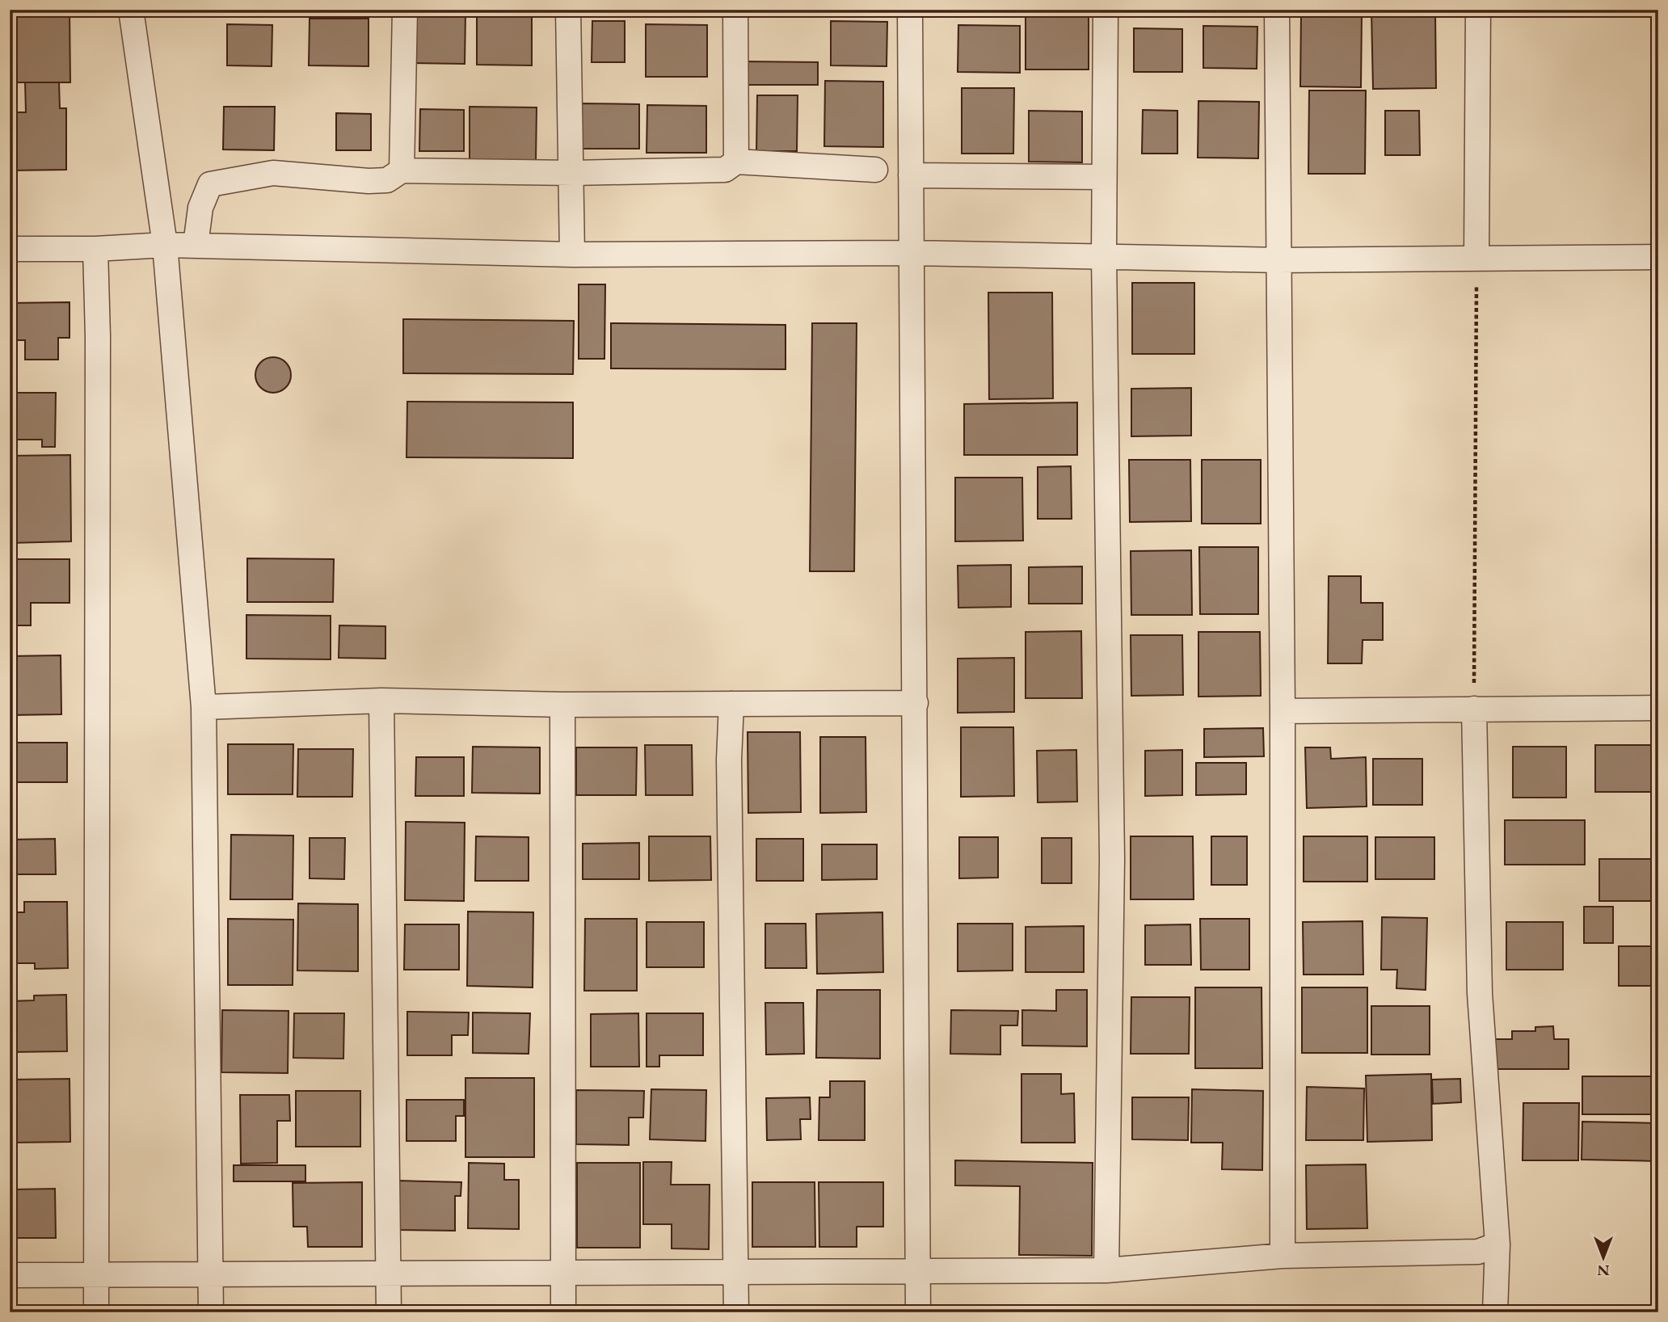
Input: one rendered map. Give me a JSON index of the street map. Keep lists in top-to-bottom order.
{
  "north": "bottom"
}
